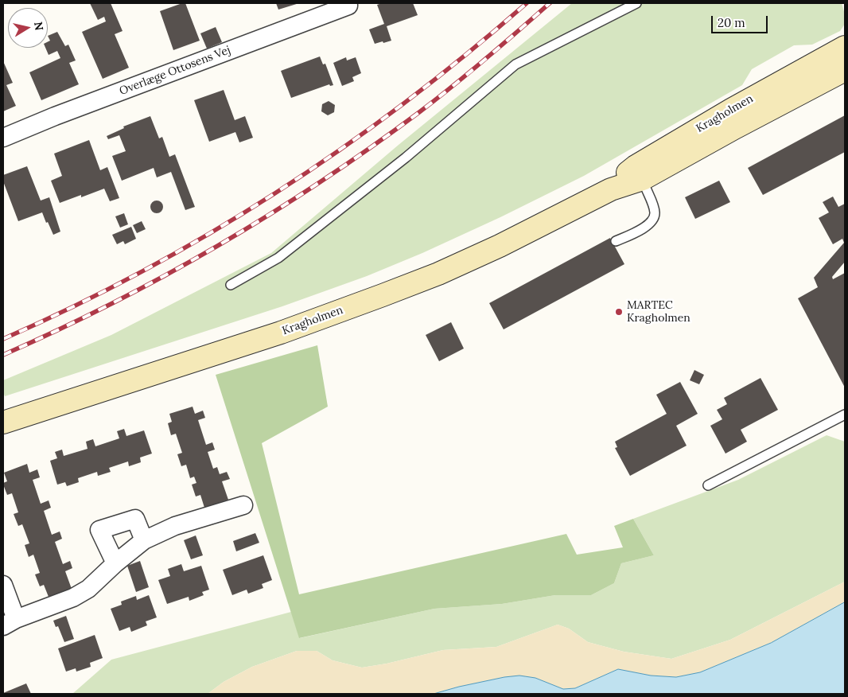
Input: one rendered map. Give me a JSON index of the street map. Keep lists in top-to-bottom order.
{
  "streets": {
    "street": ["Overlæge Ottosens Vej", "Kragholmen"]
  },
  "places": ["MARTEC Kragholmen"],
  "scale_bar": "20 m",
  "north": "right"
}
